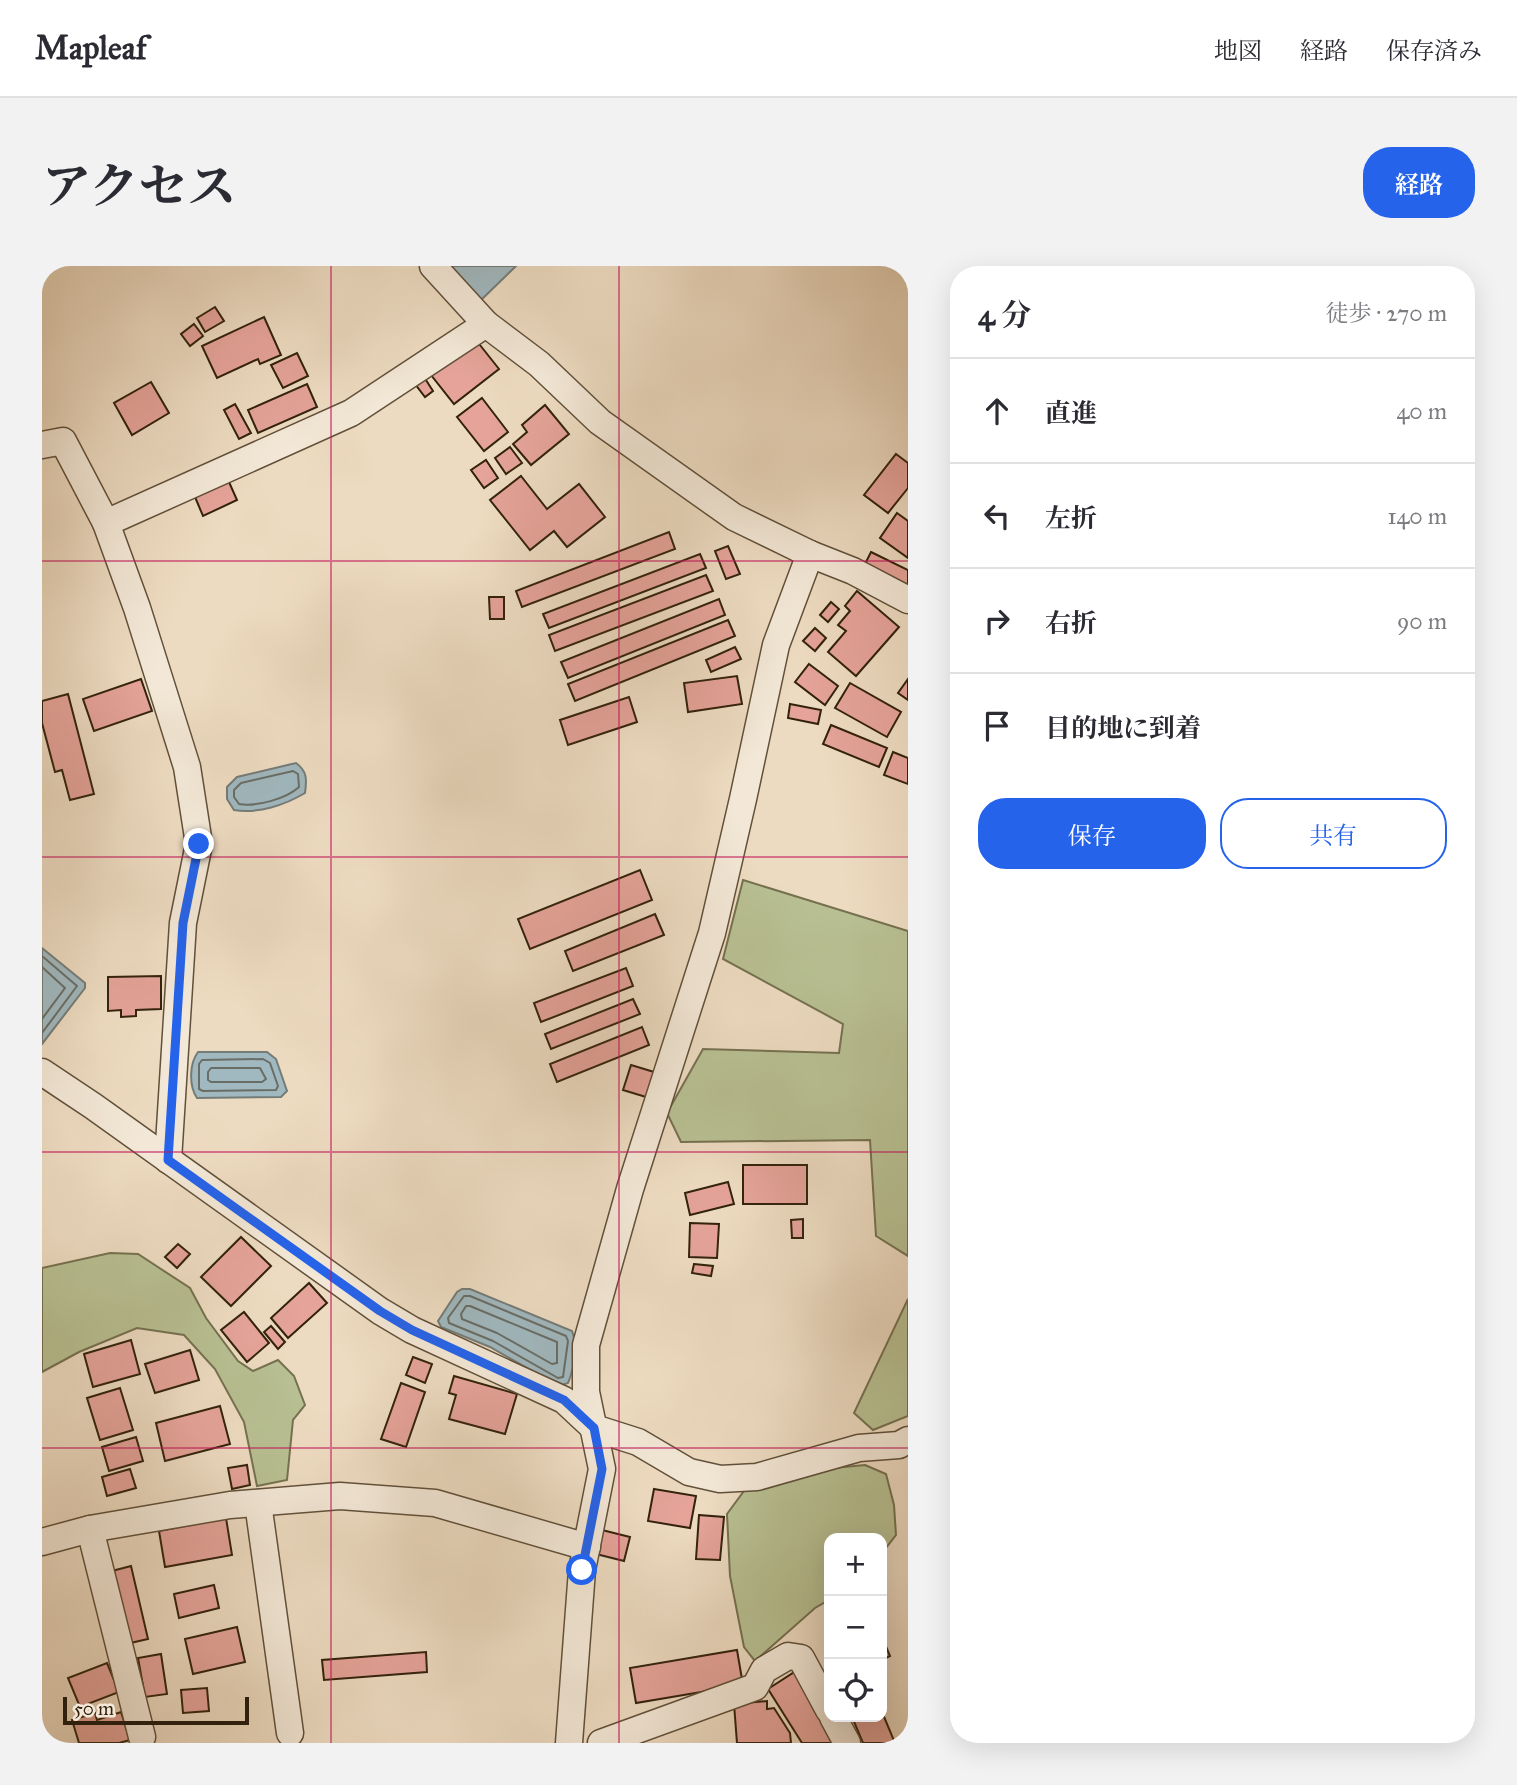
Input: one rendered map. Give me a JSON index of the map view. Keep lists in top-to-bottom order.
{
  "scale_bar": "50 m",
  "page": {
    "header": "Mapleaf",
    "nav": ["地図", "経路", "保存済み"],
    "title": "アクセス",
    "buttons": [
      "経路",
      ["保存", "共有"]
    ],
    "heading": ["4 分", "徒歩 · 270 m"],
    "list": [
      ["直進", "40 m"],
      ["左折", "140 m"],
      ["右折", "90 m"],
      "目的地に到着"
    ],
    "map_buttons": ["+", "−"],
    "scale": "50 m"
  }
}
